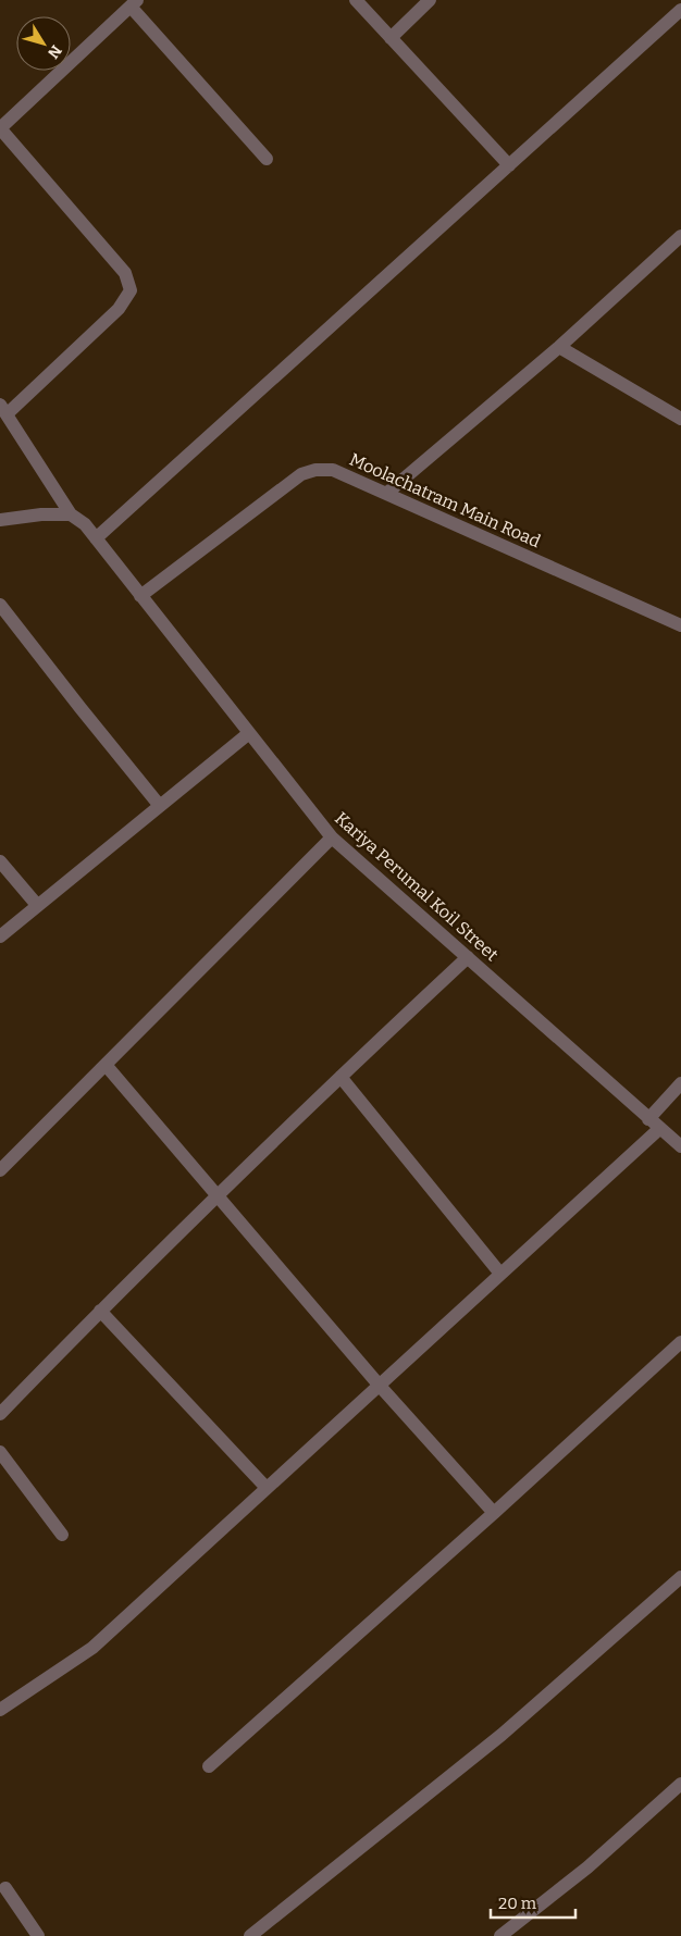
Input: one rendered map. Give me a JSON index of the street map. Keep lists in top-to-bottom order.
{
  "streets": {
    "street": ["Moolachatram Main Road", "Kariya Perumal Koil Street"]
  },
  "crossings": [
    ["Moolachatram Main Road", "Kariya Perumal Koil Street"]
  ],
  "scale_bar": "20 m",
  "north": "bottom right"
}
